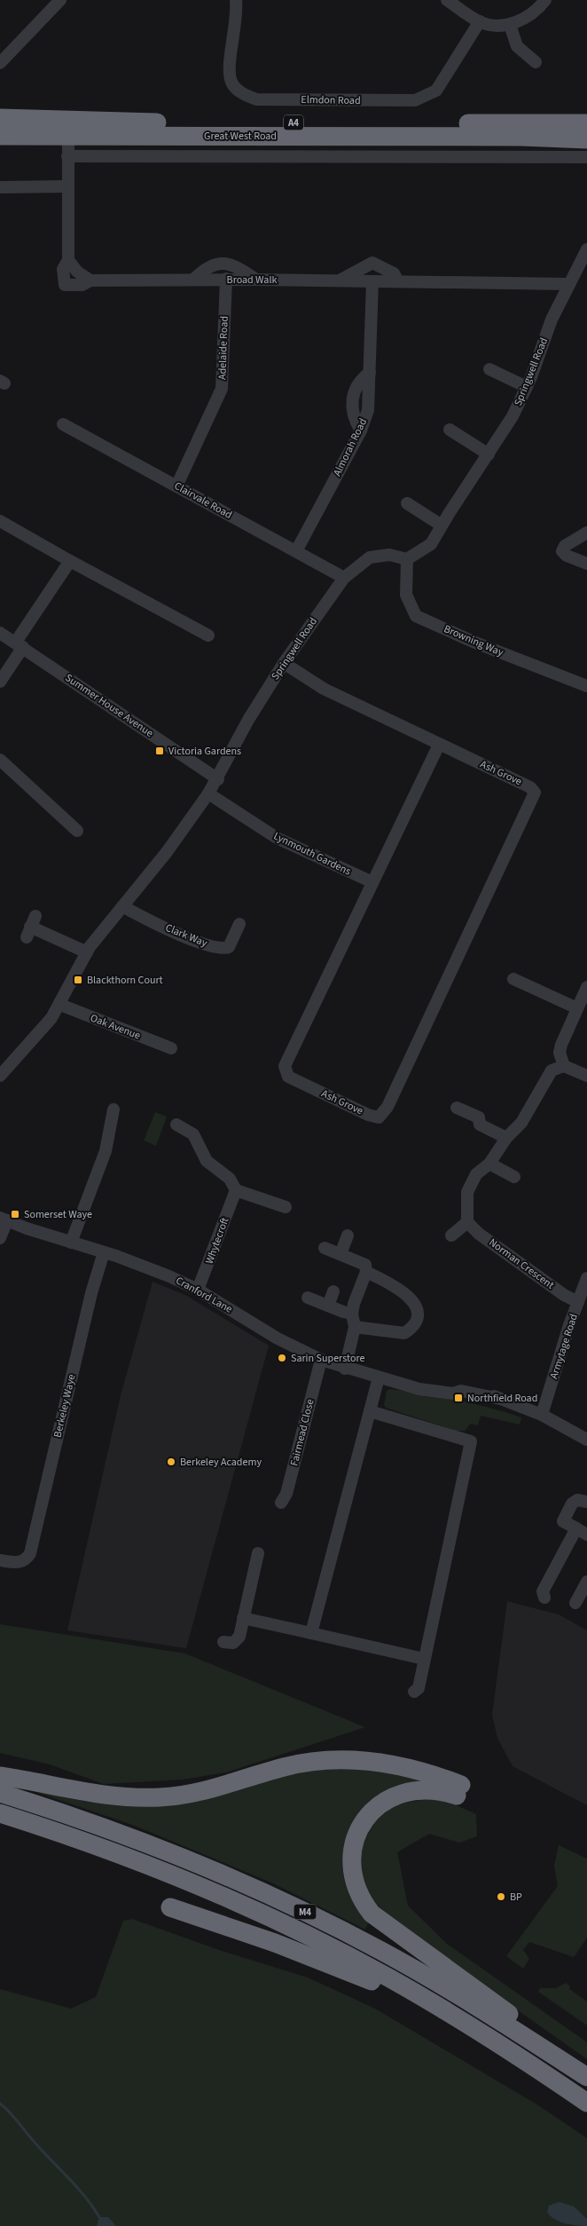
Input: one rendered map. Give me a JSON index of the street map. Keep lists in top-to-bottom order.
{
  "streets": {
    "highway": ["A4", "Great West Road", "M4"],
    "street": [
      "Elmdon Road",
      "Broad Walk",
      "Adelaide Road",
      "Springwell Road",
      "Almorah Road",
      "Clairvale Road",
      "Browning Way",
      "Summer House Avenue",
      "Ash Grove",
      "Lynmouth Gardens",
      "Clark Way",
      "Oak Avenue",
      "Whytecroft",
      "Norman Crescent",
      "Cranford Lane",
      "Armytage Road",
      "Berkeley Waye",
      "Fairmead Close"
    ]
  },
  "crossings": [
    ["Broad Walk", "Adelaide Road"],
    ["Broad Walk", "Springwell Road"],
    ["Broad Walk", "Almorah Road"],
    ["Adelaide Road", "Clairvale Road"],
    ["Springwell Road", "Clairvale Road"],
    ["Springwell Road", "Browning Way"],
    ["Springwell Road", "Summer House Avenue"],
    ["Springwell Road", "Ash Grove"],
    ["Springwell Road", "Lynmouth Gardens"],
    ["Springwell Road", "Clark Way"],
    ["Springwell Road", "Oak Avenue"],
    ["Almorah Road", "Clairvale Road"],
    ["Ash Grove", "Lynmouth Gardens"],
    ["Whytecroft", "Cranford Lane"],
    ["Norman Crescent", "Armytage Road"],
    ["Cranford Lane", "Armytage Road"],
    ["Cranford Lane", "Berkeley Waye"],
    ["Cranford Lane", "Fairmead Close"]
  ],
  "places": {
    "transit": [
      "Victoria Gardens",
      "Blackthorn Court",
      "Somerset Waye",
      "Northfield Road"
    ],
    "other": ["Sarin Superstore", "Berkeley Academy", "BP"]
  }
}
